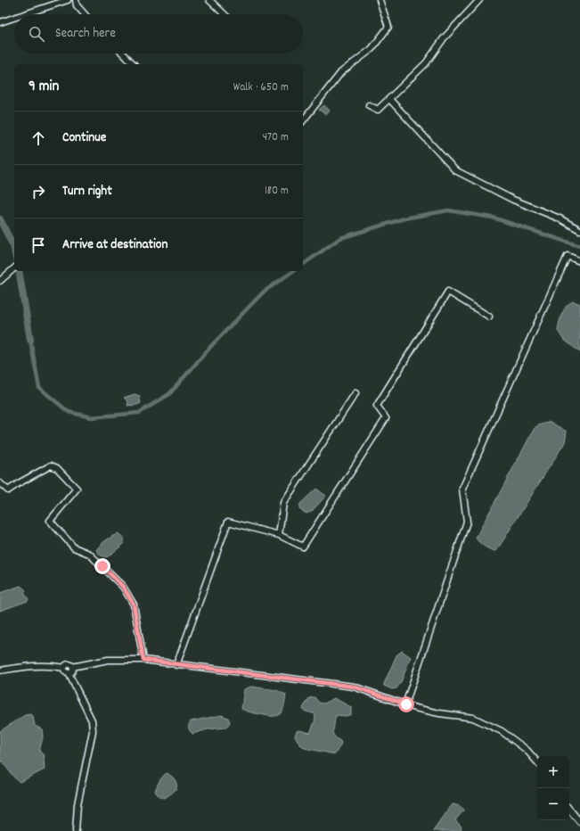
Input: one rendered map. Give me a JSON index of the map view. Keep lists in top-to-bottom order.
{
  "page": {
    "search": "Search here",
    "heading": ["9 min", "Walk · 650 m"],
    "list": [
      ["Continue", "470 m"],
      ["Turn right", "180 m"],
      "Arrive at destination"
    ],
    "map_buttons": ["+", "−"]
  }
}
